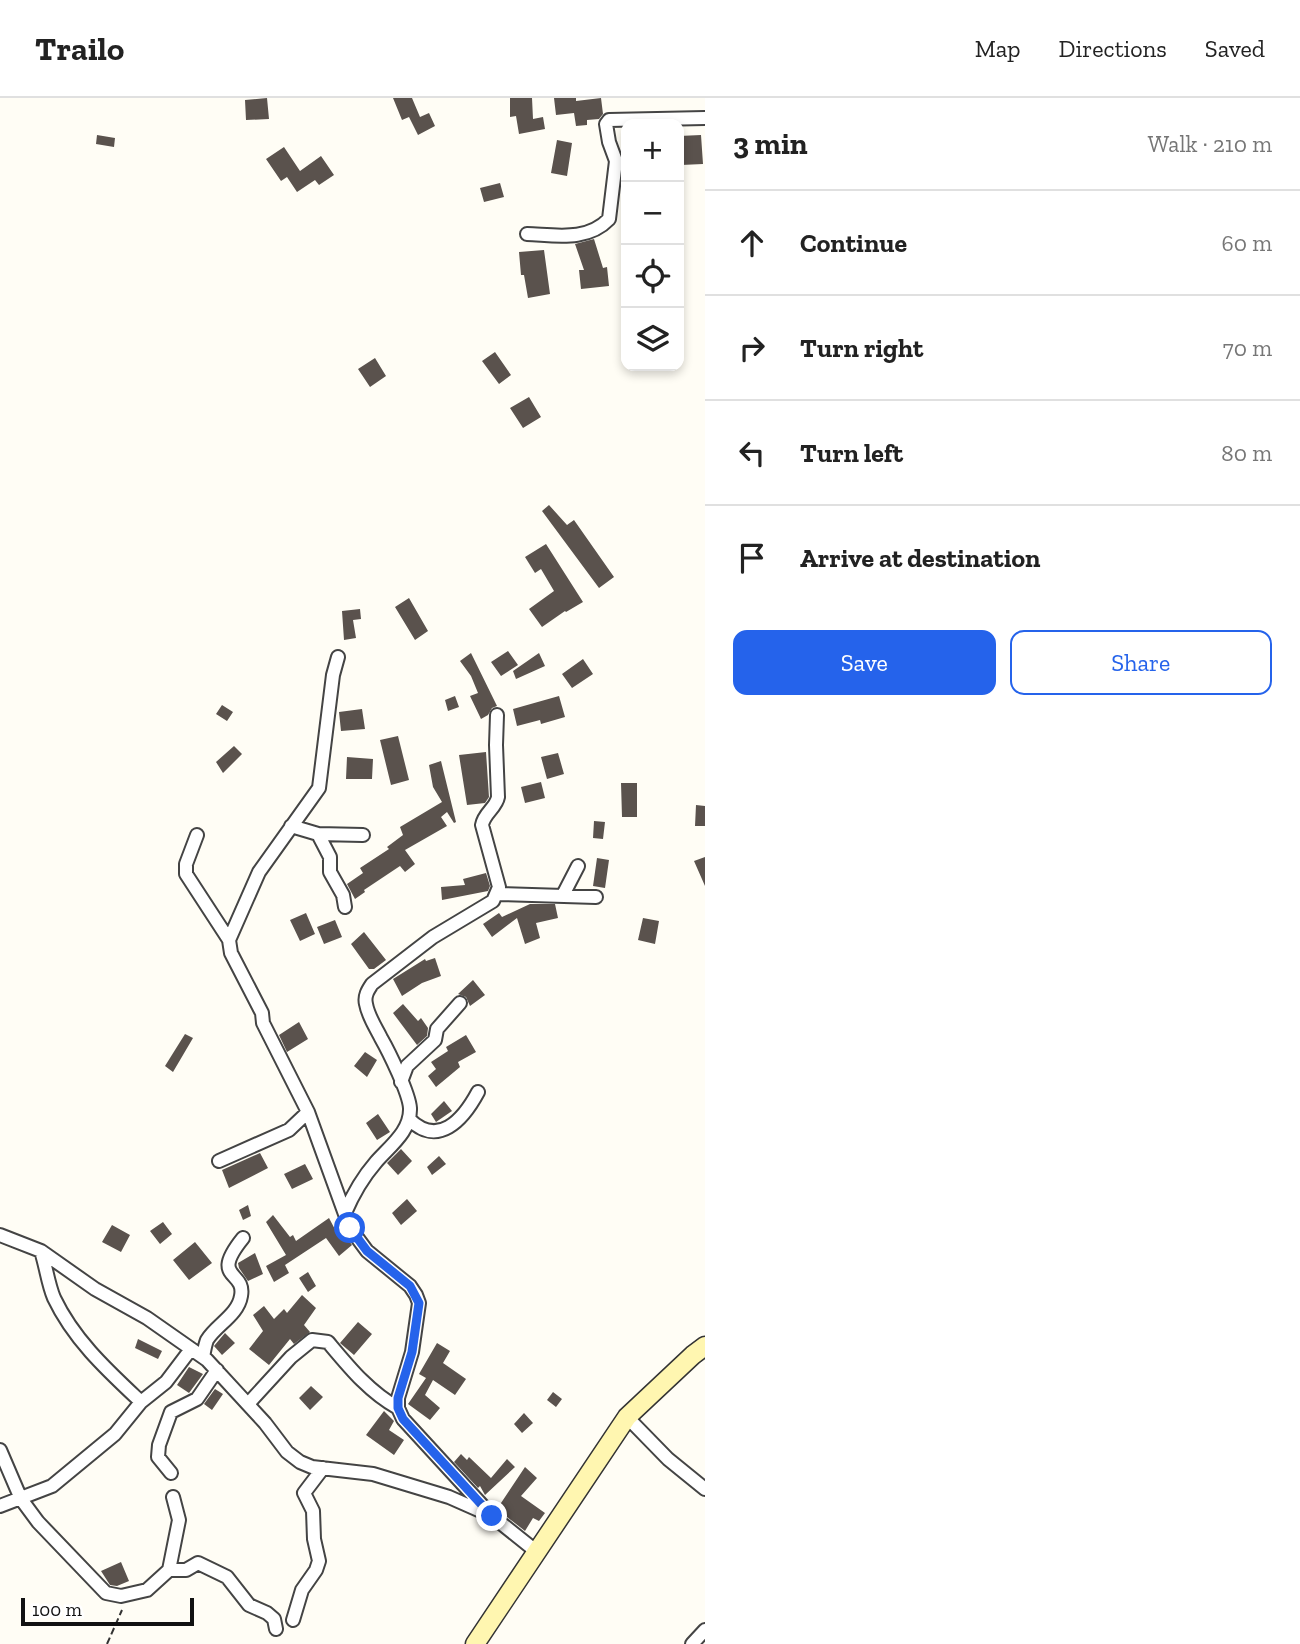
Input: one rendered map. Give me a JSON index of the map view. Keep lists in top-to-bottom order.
{
  "scale_bar": "100 m",
  "page": {
    "header": "Trailo",
    "nav": ["Map", "Directions", "Saved"],
    "heading": ["3 min", "Walk · 210 m"],
    "map_buttons": ["+", "−"],
    "list": [
      ["Continue", "60 m"],
      ["Turn right", "70 m"],
      ["Turn left", "80 m"],
      "Arrive at destination"
    ],
    "buttons": ["Save", "Share"],
    "scale": "100 m"
  }
}
